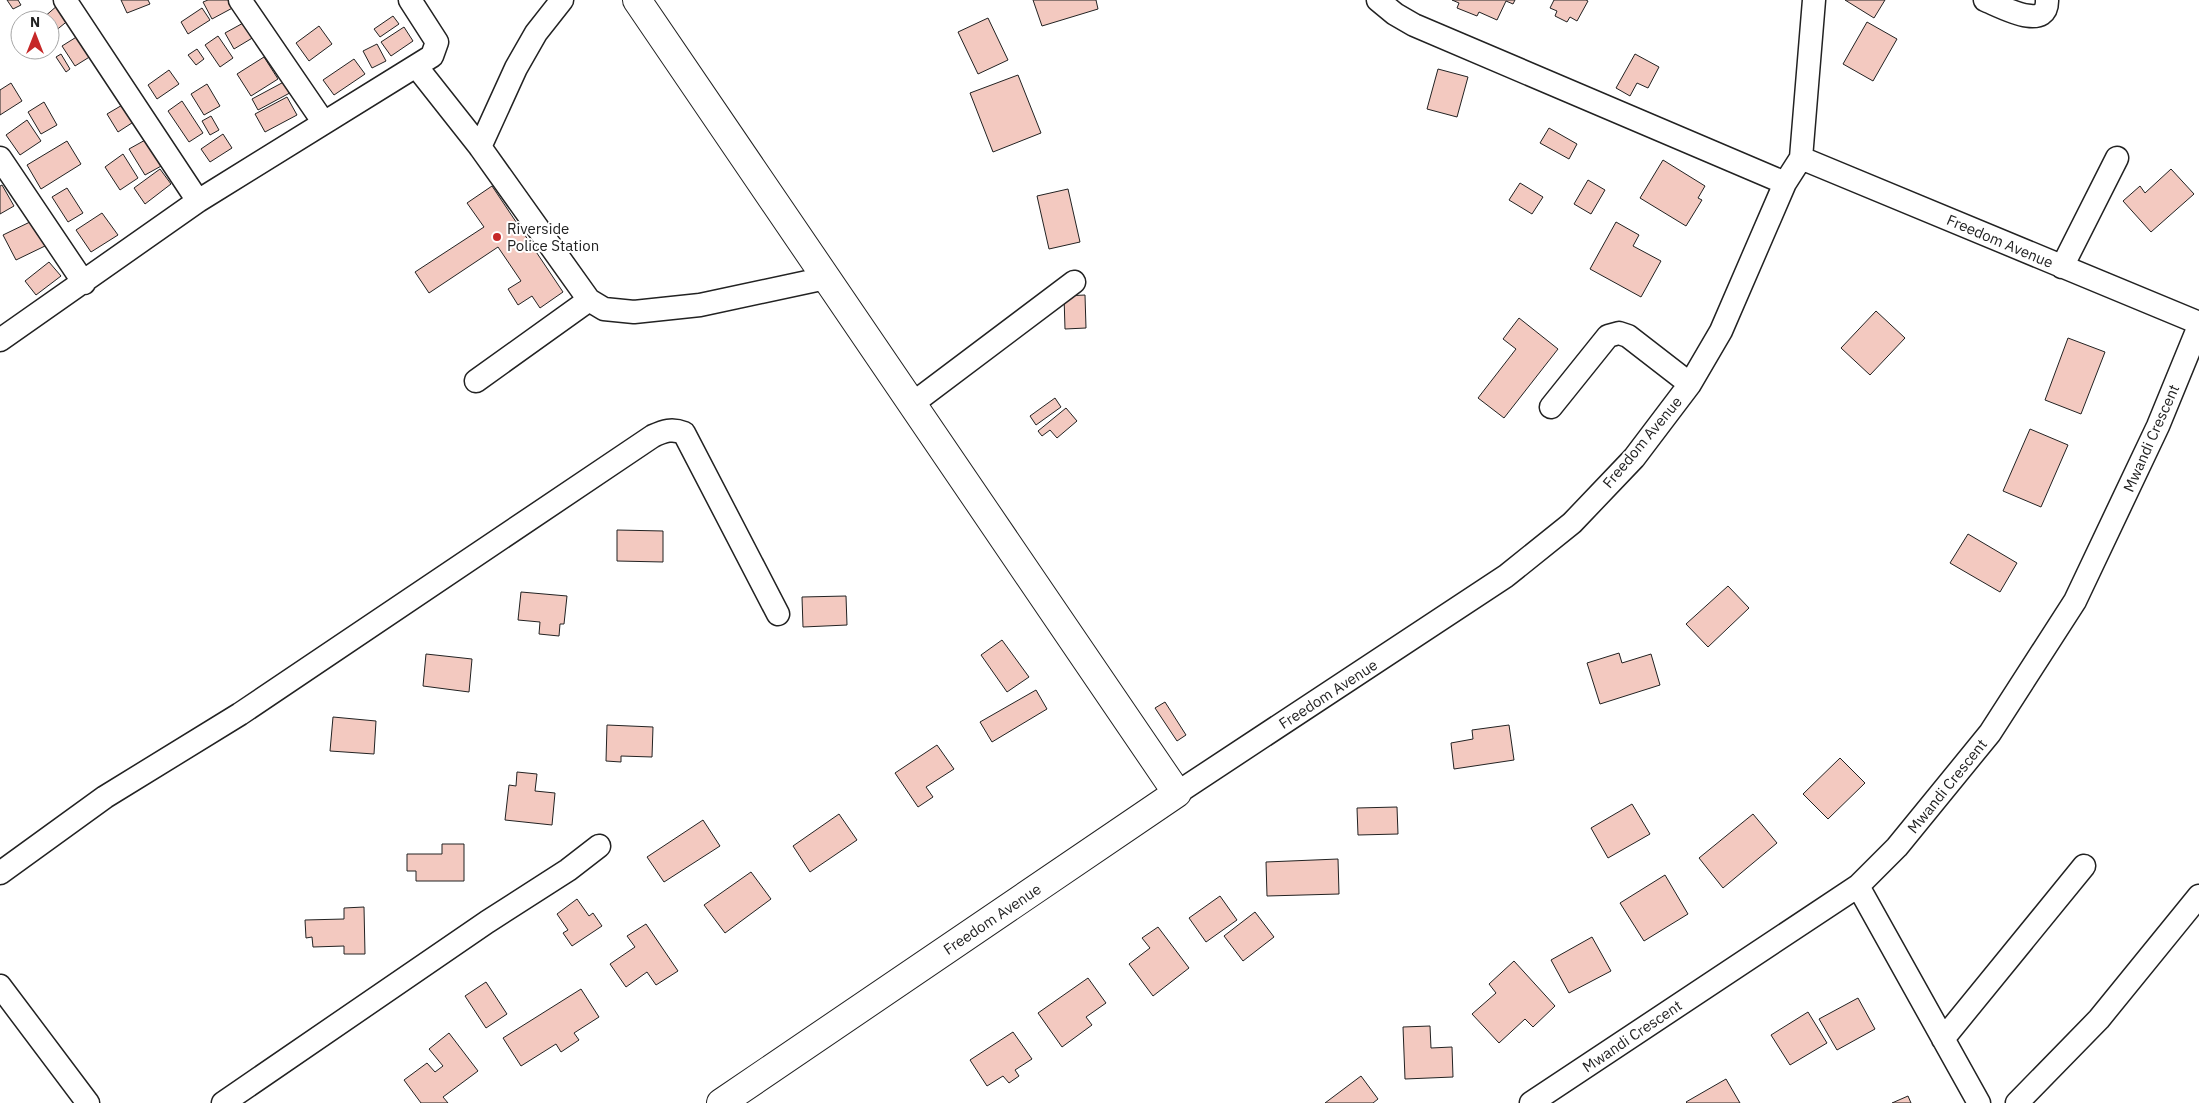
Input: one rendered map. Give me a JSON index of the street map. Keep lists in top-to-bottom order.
{
  "streets": {
    "main road": ["Freedom Avenue"],
    "street": ["Mwandi Crescent"]
  },
  "crossings": [
    ["Freedom Avenue", "Mwandi Crescent"]
  ],
  "places": ["Riverside Police Station"],
  "north": "top"
}
